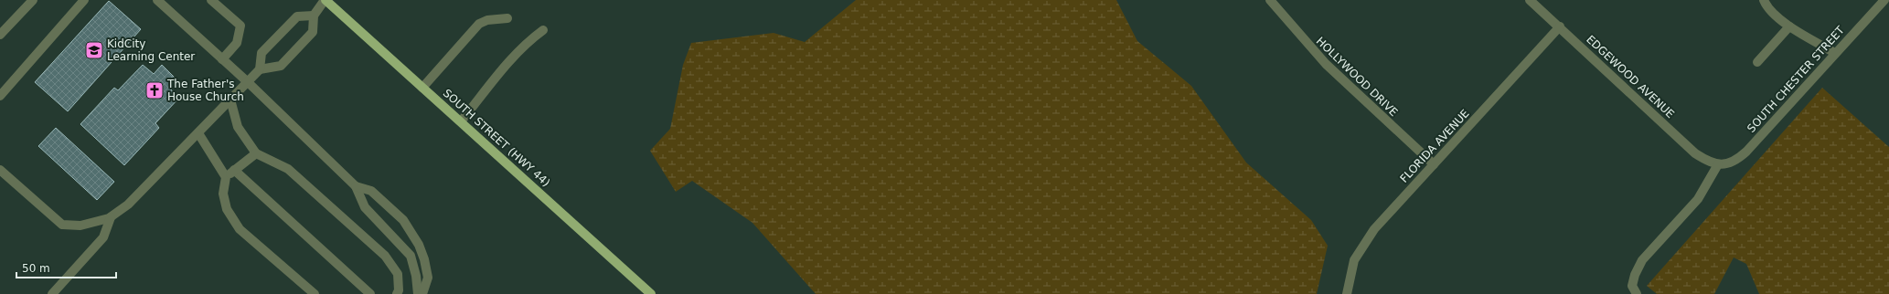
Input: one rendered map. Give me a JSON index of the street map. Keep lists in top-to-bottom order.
{
  "streets": {
    "main road": ["SOUTH STREET (HWY 44)"],
    "street": [
      "HOLLYWOOD DRIVE",
      "EDGEWOOD AVENUE",
      "SOUTH CHESTER STREET",
      "FLORIDA AVENUE"
    ]
  },
  "crossings": [
    ["HOLLYWOOD DRIVE", "FLORIDA AVENUE"],
    ["EDGEWOOD AVENUE", "SOUTH CHESTER STREET"],
    ["EDGEWOOD AVENUE", "FLORIDA AVENUE"]
  ],
  "places": {
    "school or university": ["KidCity Learning Center"],
    "church": ["The Father's House Church"]
  },
  "scale_bar": "50 m"
}
